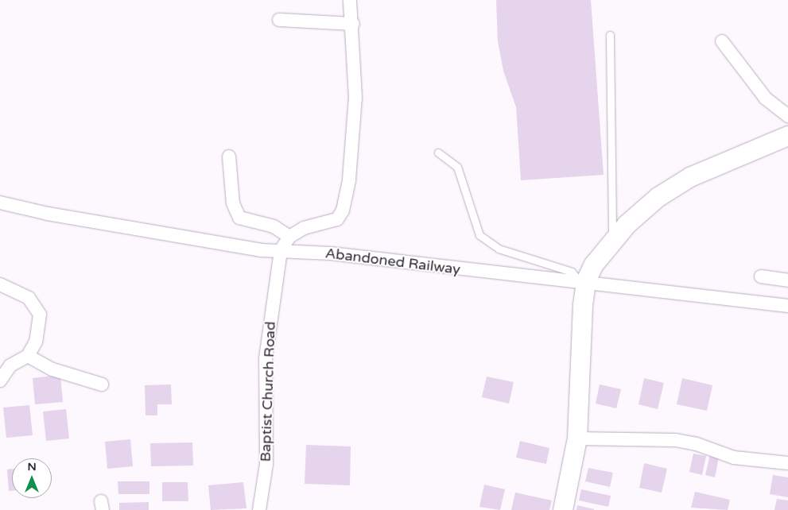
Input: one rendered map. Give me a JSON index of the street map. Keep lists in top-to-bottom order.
{
  "streets": {
    "street": ["Abandoned Railway", "Baptist Church Road"]
  },
  "crossings": [
    ["Abandoned Railway", "Baptist Church Road"]
  ],
  "north": "top"
}
